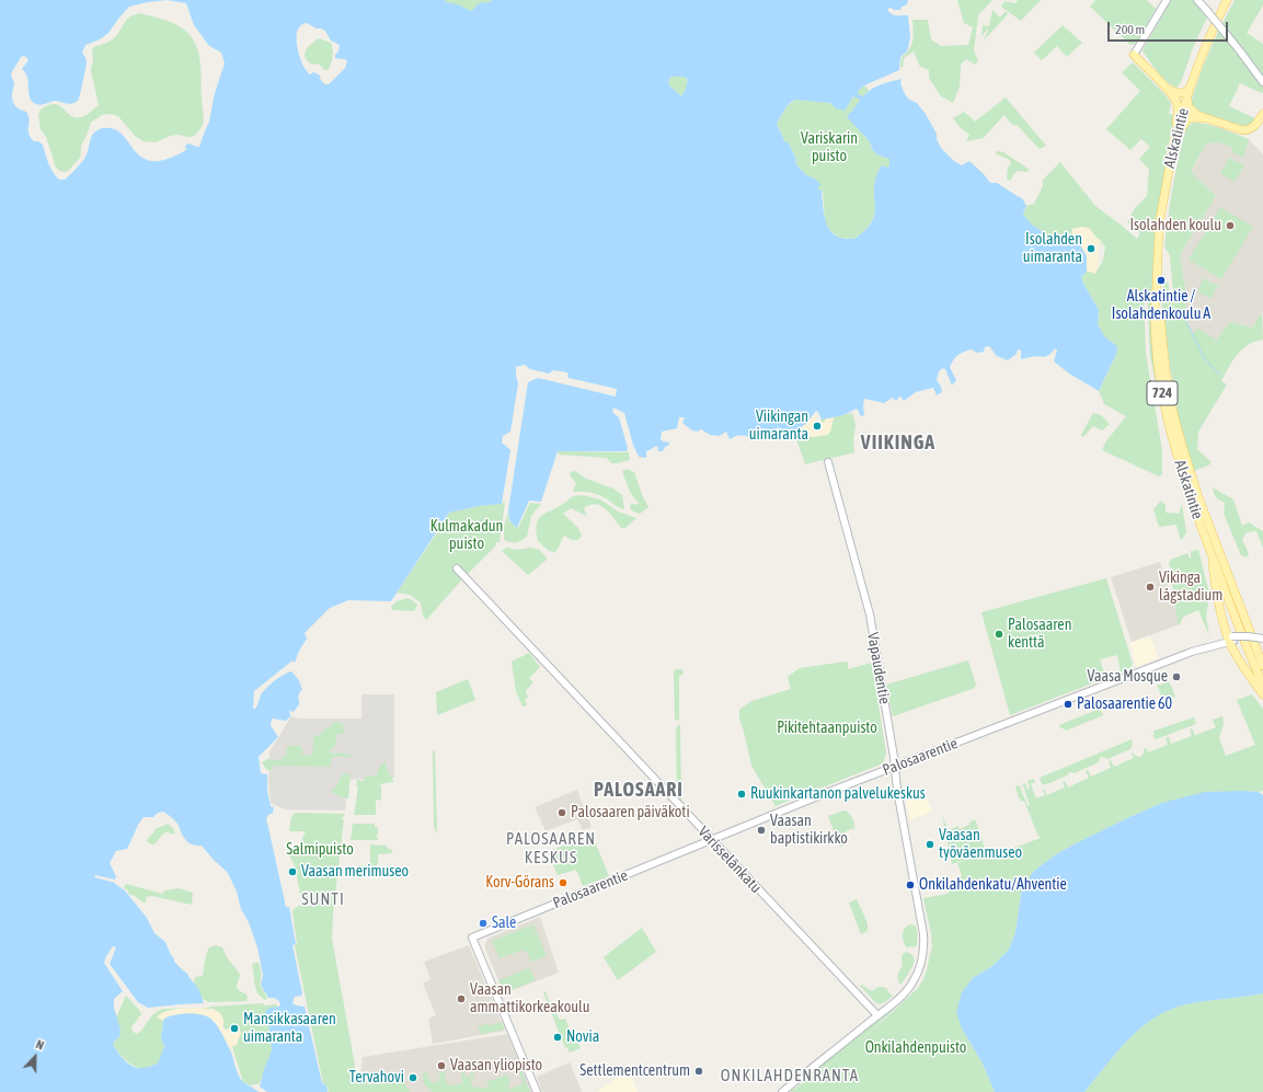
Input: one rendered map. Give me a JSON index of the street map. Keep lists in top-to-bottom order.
{
  "streets": {
    "main road": [
      "Alskatintie",
      "724",
      "Vapaudentie",
      "Palosaarentie",
      "Varisselänkatu"
    ]
  },
  "crossings": [
    ["Vapaudentie", "Palosaarentie"],
    ["Vapaudentie", "Varisselänkatu"],
    ["Palosaarentie", "Varisselänkatu"]
  ],
  "districts": [
    "VIIKINGA",
    "PALOSAARI",
    "PALOSAAREN KESKUS",
    "SUNTI",
    "ONKILAHDENRANTA"
  ],
  "parks": [
    "Variskarin puisto",
    "Kulmakadun puisto",
    "Pikitehtaanpuisto",
    "Salmipuisto",
    "Onkilahdenpuisto"
  ],
  "places": [
    "Isolahden koulu",
    "Isolahden uimaranta",
    "Alskatintie / Isolahdenkoulu A",
    "Viikingan uimaranta",
    "Vikinga lågstadium",
    "Palosaaren kenttä",
    "Vaasa Mosque",
    "Palosaarentie 60",
    "Ruukinkartanon palvelukeskus",
    "Palosaaren päiväkoti",
    "Vaasan baptistikirkko",
    "Vaasan työväenmuseo",
    "Vaasan merimuseo",
    "Korv-Görans",
    "Onkilahdenkatu/Ahventie",
    "Sale",
    "Vaasan ammattikorkeakoulu",
    "Mansikkasaaren uimaranta",
    "Novia",
    "Vaasan yliopisto",
    "Settlementcentrum",
    "Tervahovi"
  ],
  "scale_bar": "200 m",
  "north": "top"
}
